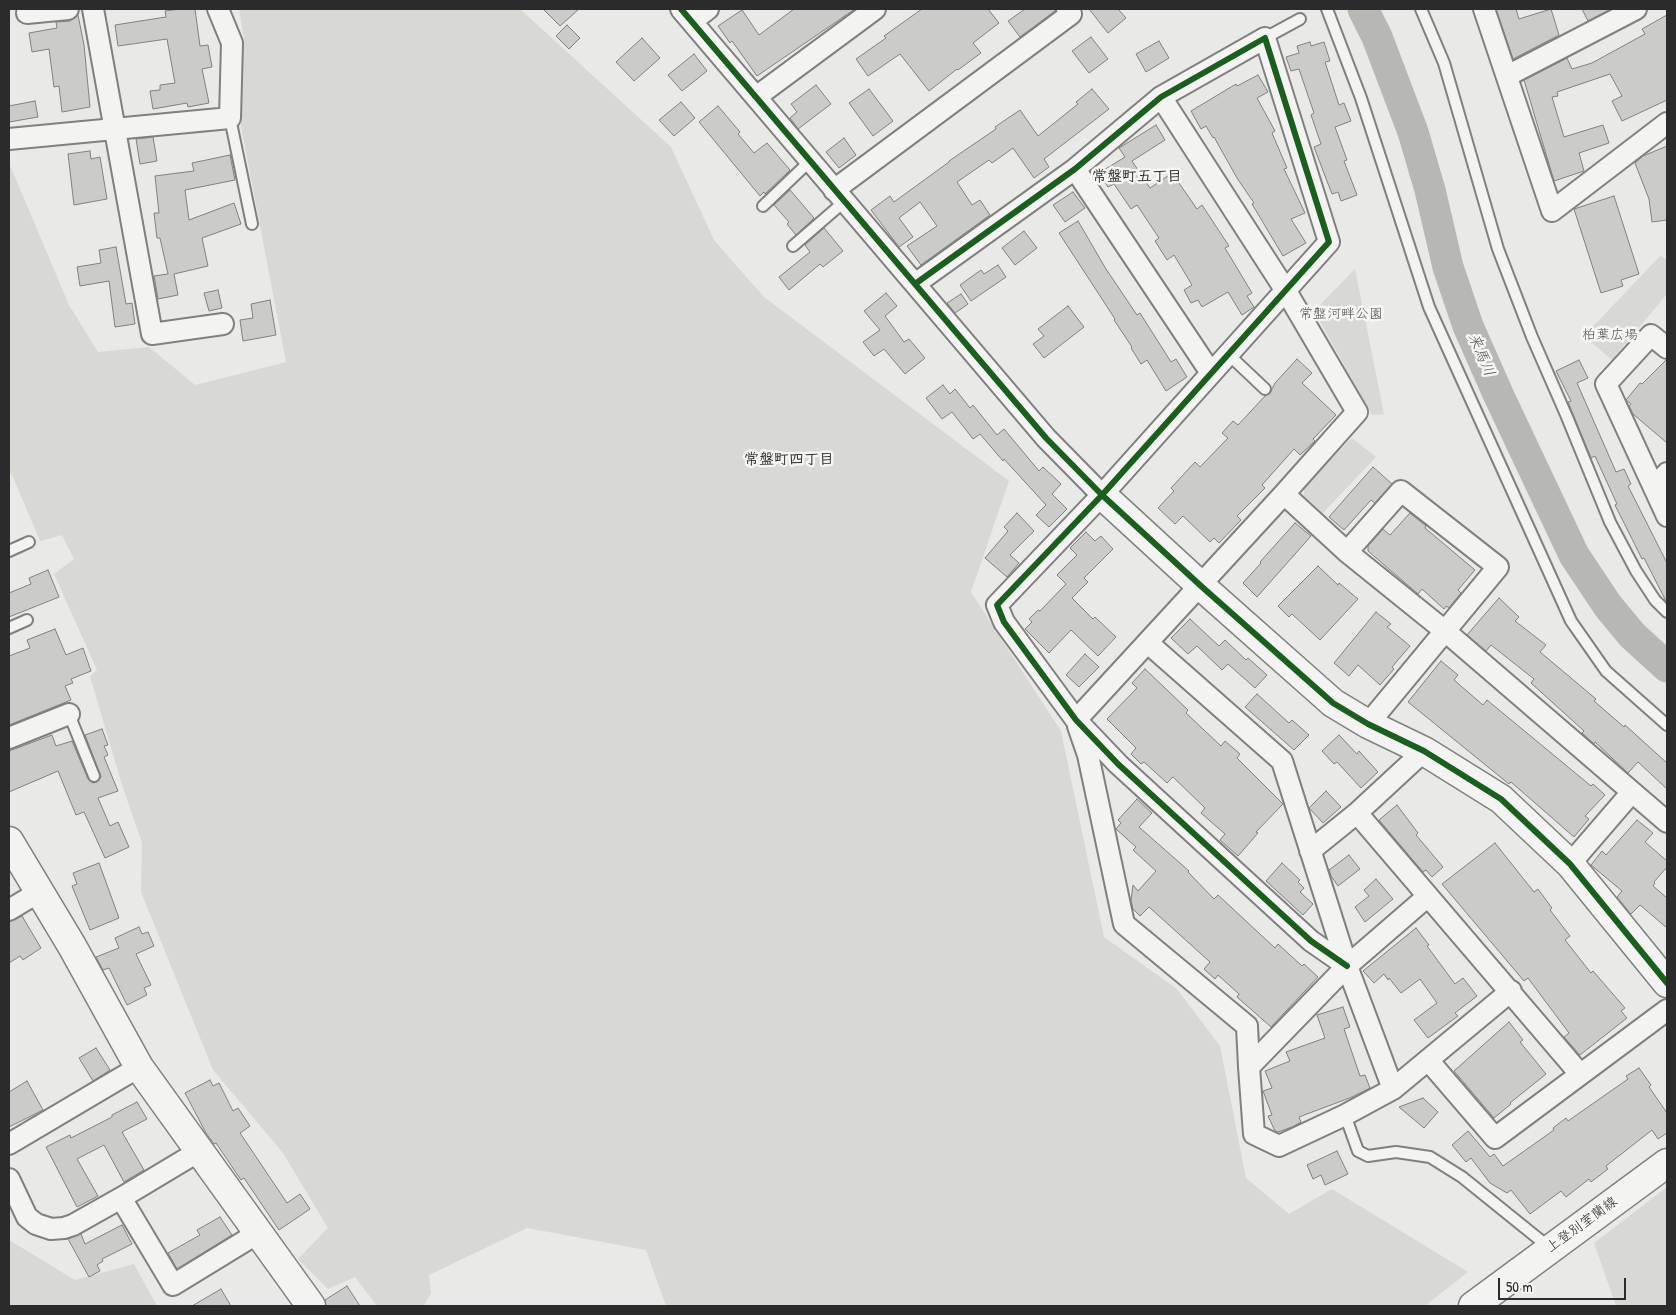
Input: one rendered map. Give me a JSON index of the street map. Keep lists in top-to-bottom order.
{
  "streets": {
    "street": ["上登別室蘭線"]
  },
  "districts": ["常盤町五丁目", "常盤町四丁目"],
  "water": ["来馬川"],
  "parks": ["常盤河畔公園", "柏葉広場"],
  "scale_bar": "50 m"
}
